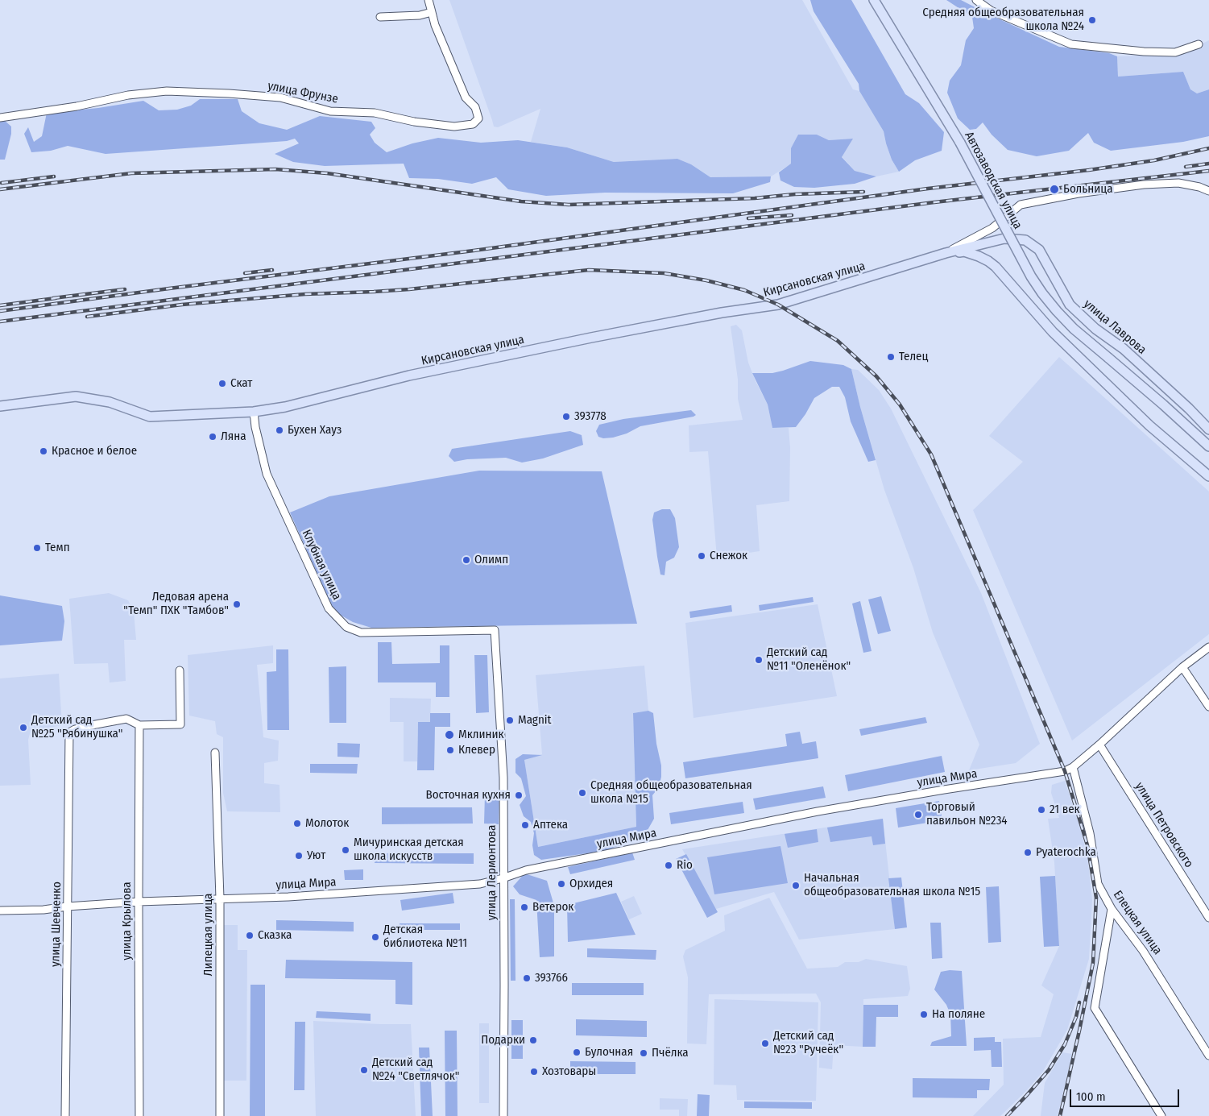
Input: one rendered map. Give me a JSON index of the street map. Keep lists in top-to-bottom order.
{
  "streets": {
    "main road": ["Автозаводская улица", "Кирсановская улица", "улица Лаврова"],
    "street": [
      "улица Фрунзе",
      "Клубная улица",
      "улица Мира",
      "улица Петровского",
      "улица Лермонтова",
      "улица Крылова",
      "Елецкая улица",
      "улица Шевченко",
      "Липецкая улица"
    ]
  },
  "crossings": [
    ["Кирсановская улица", "улица Лаврова"],
    ["Кирсановская улица", "Клубная улица"],
    ["Клубная улица", "улица Лермонтова"],
    ["улица Мира", "улица Петровского"],
    ["улица Мира", "улица Лермонтова"],
    ["улица Мира", "улица Крылова"],
    ["улица Мира", "Елецкая улица"],
    ["улица Мира", "улица Шевченко"],
    ["улица Мира", "Липецкая улица"],
    ["улица Крылова", "улица Шевченко"]
  ],
  "places": [
    "Средняя общеобразовательная школа №24",
    "Больница",
    "Телец",
    "Скат",
    "393778",
    "Бухен Хауз",
    "Ляна",
    "Красное и белое",
    "Темп",
    "Снежок",
    "Олимп",
    "Ледовая арена \"Темп\" ПХК \"Тамбов\"",
    "Детский сад №11 \"Оленёнок\"",
    "Magnit",
    "Детский сад №25 \"Рябинушка\"",
    "Мклиник",
    "Клевер",
    "Средняя общеобразовательная школа №15",
    "Восточная кухня",
    "21 век",
    "Торговый павильон №234",
    "Молоток",
    "Аптека",
    "Мичуринская детская школа искусств",
    "Pyaterochka",
    "Уют",
    "Rio",
    "Орхидея",
    "Начальная общеобразовательная школа №15",
    "Ветерок",
    "Сказка",
    "Детская библиотека №11",
    "393766",
    "На поляне",
    "Подарки",
    "Детский сад №23 \"Ручеёк\"",
    "Булочная",
    "Пчёлка",
    "Детский сад №24 \"Светлячок\"",
    "Хозтовары"
  ],
  "scale_bar": "100 m"
}
